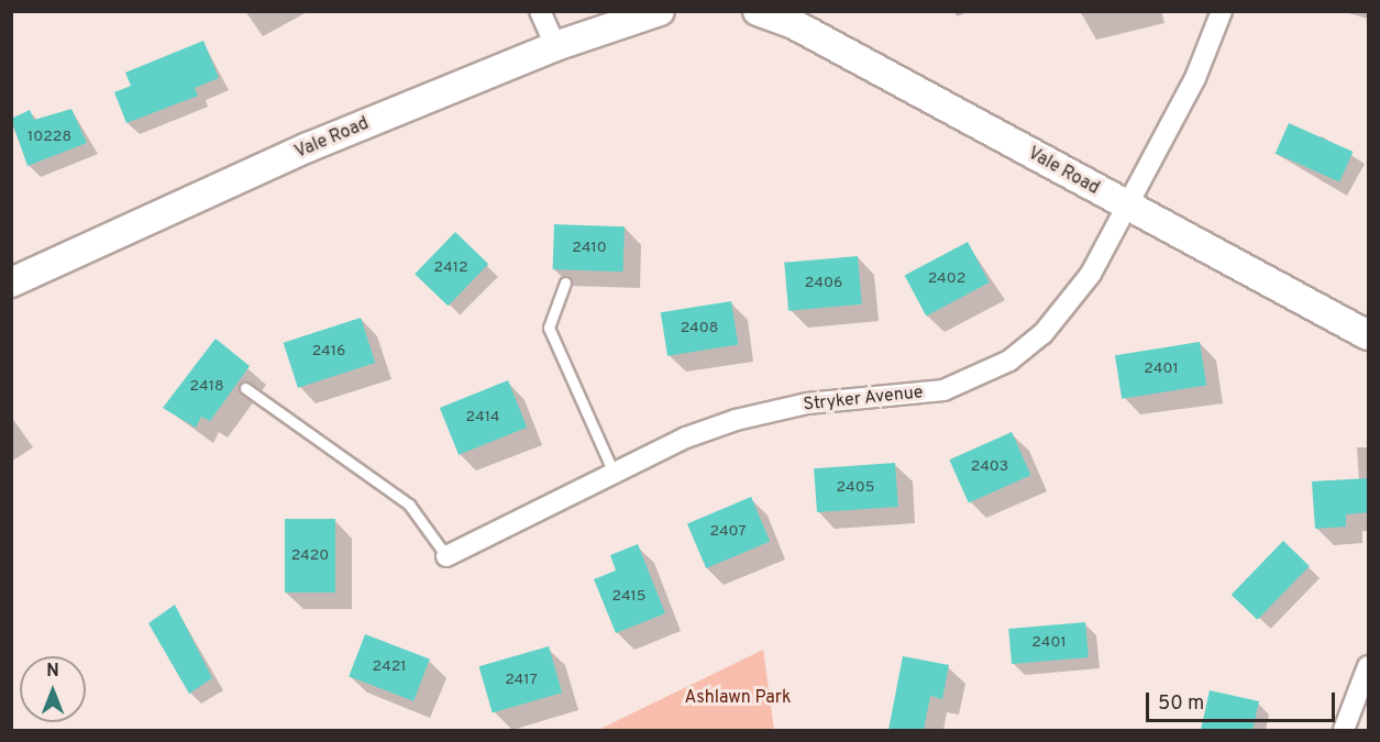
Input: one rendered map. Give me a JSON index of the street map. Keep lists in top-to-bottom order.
{
  "streets": {
    "main road": ["Vale Road"],
    "street": ["Stryker Avenue"]
  },
  "crossings": [
    ["Vale Road", "Stryker Avenue"]
  ],
  "parks": ["Ashlawn Park"],
  "house_numbers": [
    "10228",
    "2410",
    "2412",
    "2402",
    "2406",
    "2408",
    "2416",
    "2401",
    "2418",
    "2414",
    "2403",
    "2405",
    "2407",
    "2420",
    "2415",
    "2401",
    "2421",
    "2417"
  ],
  "scale_bar": "50 m",
  "north": "top"
}
